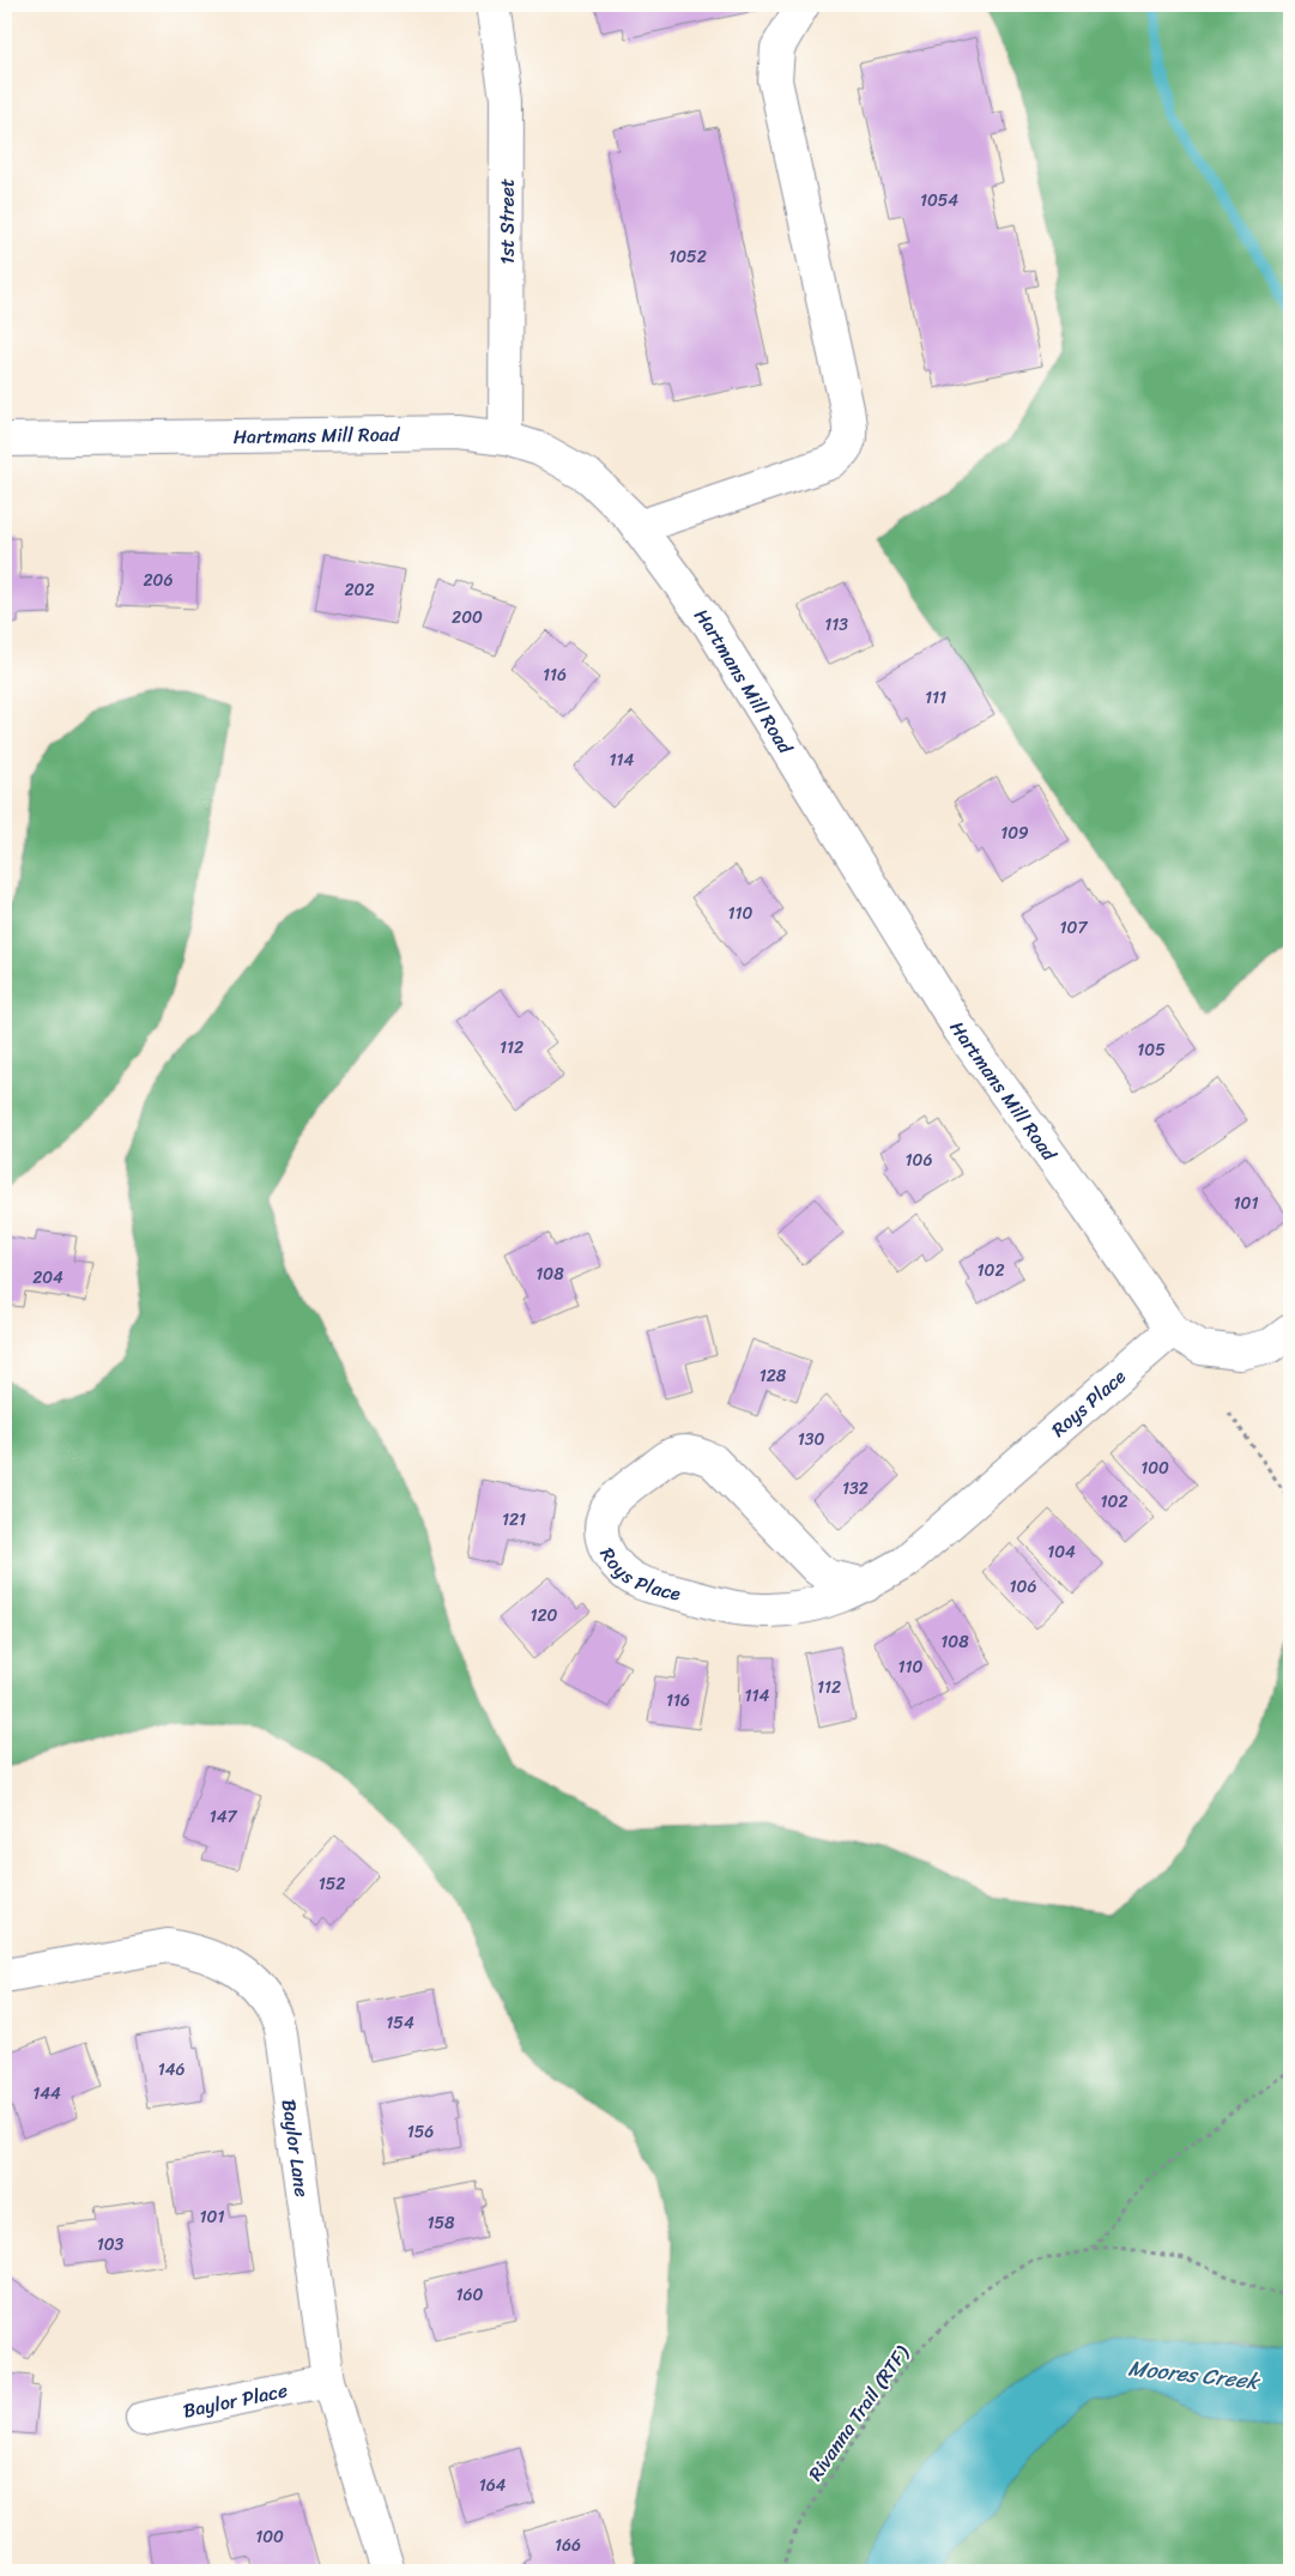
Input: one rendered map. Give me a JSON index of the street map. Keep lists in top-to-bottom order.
{
  "streets": {
    "street": [
      "1st Street",
      "Hartmans Mill Road",
      "Roys Place",
      "Baylor Lane",
      "Baylor Place"
    ],
    "path": ["Rivanna Trail (RTF)"]
  },
  "crossings": [
    ["1st Street", "Hartmans Mill Road"],
    ["Hartmans Mill Road", "Roys Place"],
    ["Baylor Lane", "Baylor Place"]
  ],
  "water": ["Moores Creek"],
  "house_numbers": [
    "1054",
    "1052",
    "206",
    "202",
    "200",
    "113",
    "116",
    "111",
    "114",
    "109",
    "110",
    "107",
    "112",
    "105",
    "106",
    "101",
    "102",
    "108",
    "204",
    "128",
    "130",
    "100",
    "132",
    "102",
    "121",
    "104",
    "106",
    "120",
    "108",
    "110",
    "112",
    "114",
    "116",
    "147",
    "152",
    "154",
    "146",
    "144",
    "156",
    "101",
    "158",
    "103",
    "160",
    "164",
    "100",
    "166"
  ]
}
